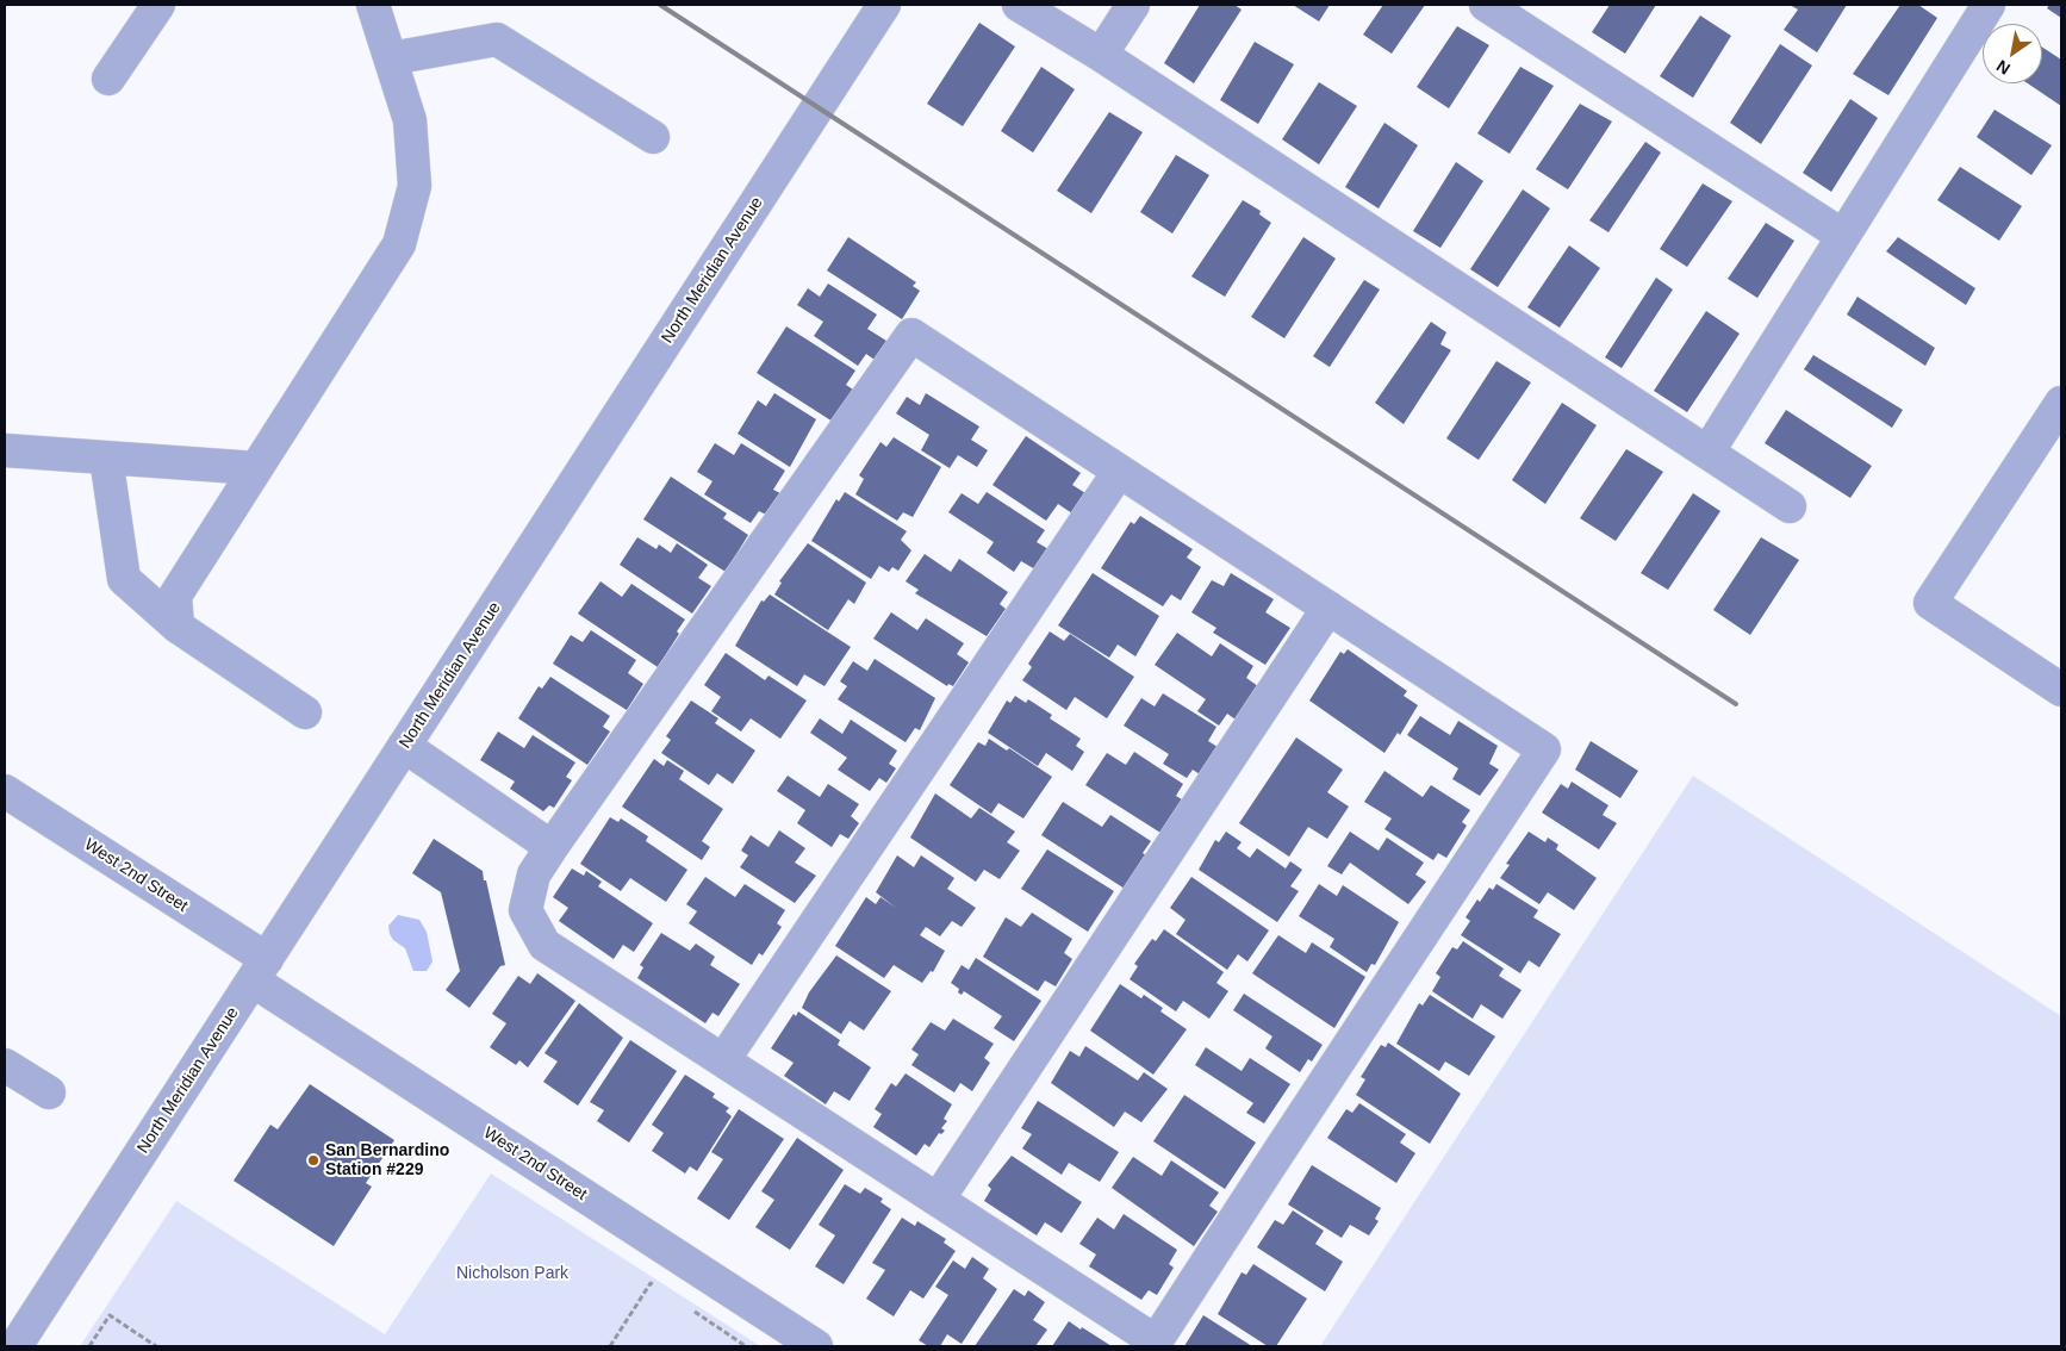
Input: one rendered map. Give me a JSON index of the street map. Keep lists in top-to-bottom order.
{
  "streets": {
    "street": ["North Meridian Avenue", "West 2nd Street"]
  },
  "crossings": [
    ["North Meridian Avenue", "West 2nd Street"]
  ],
  "parks": ["Nicholson Park"],
  "places": ["San Bernardino Station #229"],
  "north": "bottom left"
}
